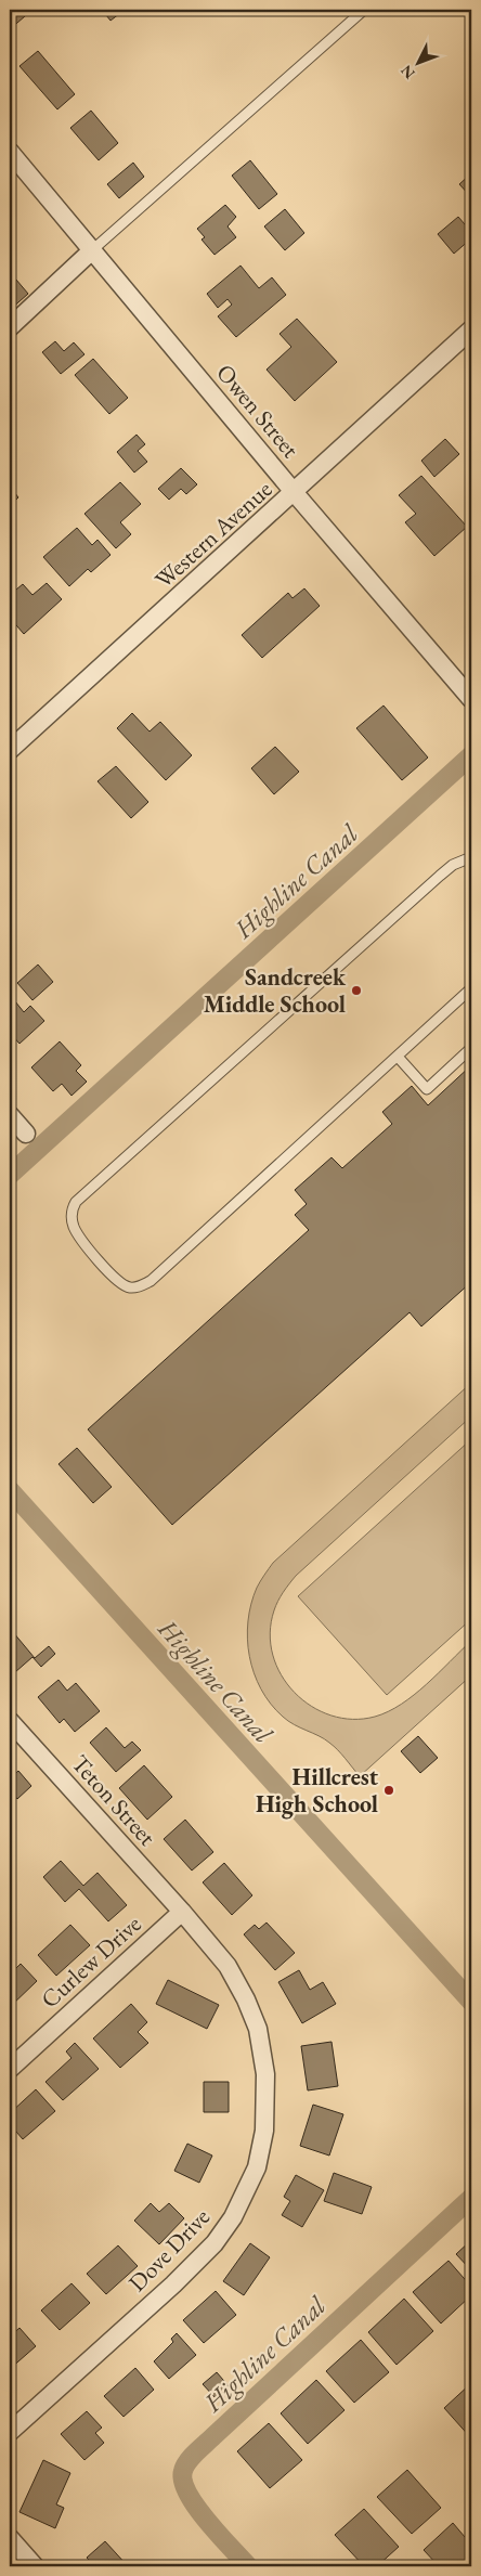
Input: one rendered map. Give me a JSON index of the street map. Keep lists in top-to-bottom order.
{
  "streets": {
    "street": [
      "Owen Street",
      "Western Avenue",
      "Teton Street",
      "Curlew Drive",
      "Dove Drive"
    ]
  },
  "crossings": [
    ["Owen Street", "Western Avenue"],
    ["Teton Street", "Curlew Drive"],
    ["Teton Street", "Dove Drive"],
    ["Curlew Drive", "Dove Drive"]
  ],
  "water": ["Highline Canal"],
  "places": ["Sandcreek Middle School", "Hillcrest High School"],
  "north": "bottom left"
}
